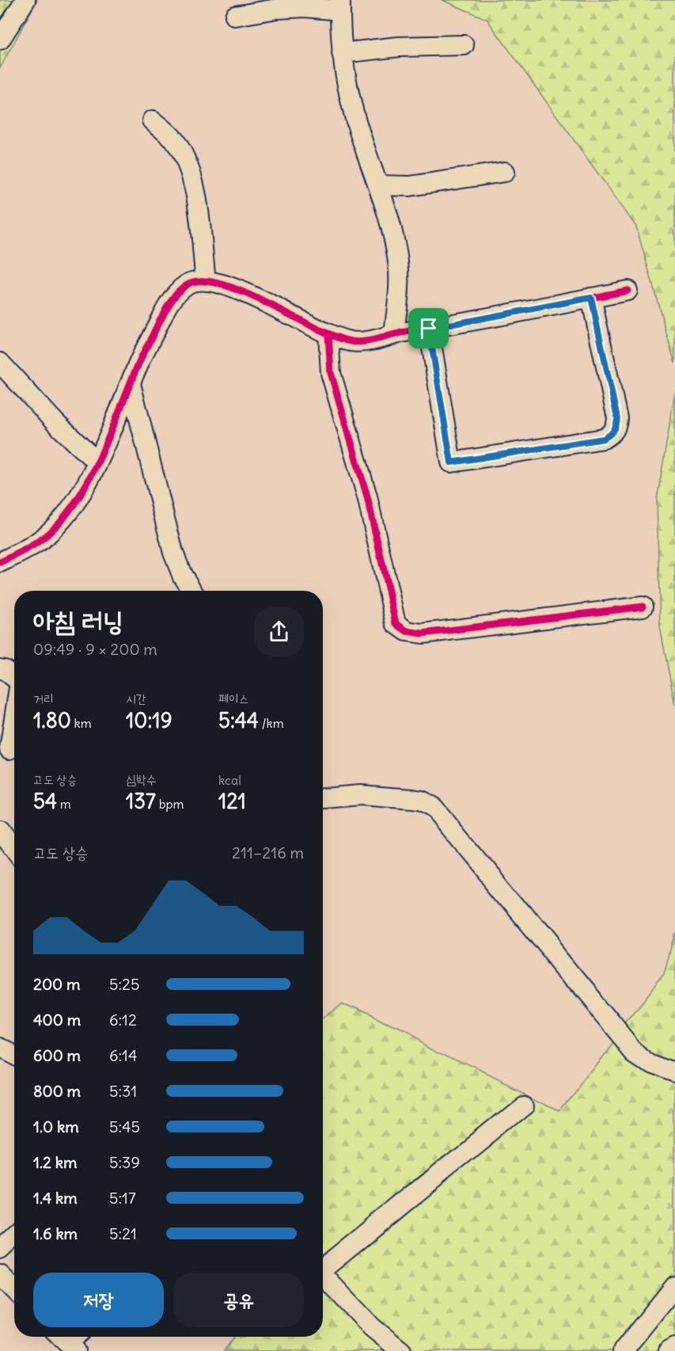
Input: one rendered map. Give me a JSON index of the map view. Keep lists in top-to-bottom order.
{
  "page": {
    "heading": ["아침 러닝", "09:49 · 9 × 200 m"],
    "stats": [
      ["거리", "1.80 km"],
      ["시간", "10:19"],
      ["페이스", "5:44 /km"],
      ["고도 상승", "54 m"],
      ["심박수", "137 bpm"],
      ["kcal", "121"]
    ],
    "chart": ["고도 상승", "211–216 m"],
    "list": [
      {
        "name": "200 m",
        "note": "5:25"
      },
      {
        "name": "400 m",
        "note": "6:12"
      },
      {
        "name": "600 m",
        "note": "6:14"
      },
      {
        "name": "800 m",
        "note": "5:31"
      },
      {
        "name": "1.0 km",
        "note": "5:45"
      },
      {
        "name": "1.2 km",
        "note": "5:39"
      },
      {
        "name": "1.4 km",
        "note": "5:17"
      },
      {
        "name": "1.6 km",
        "note": "5:21"
      }
    ],
    "buttons": ["저장", "공유"]
  }
}
